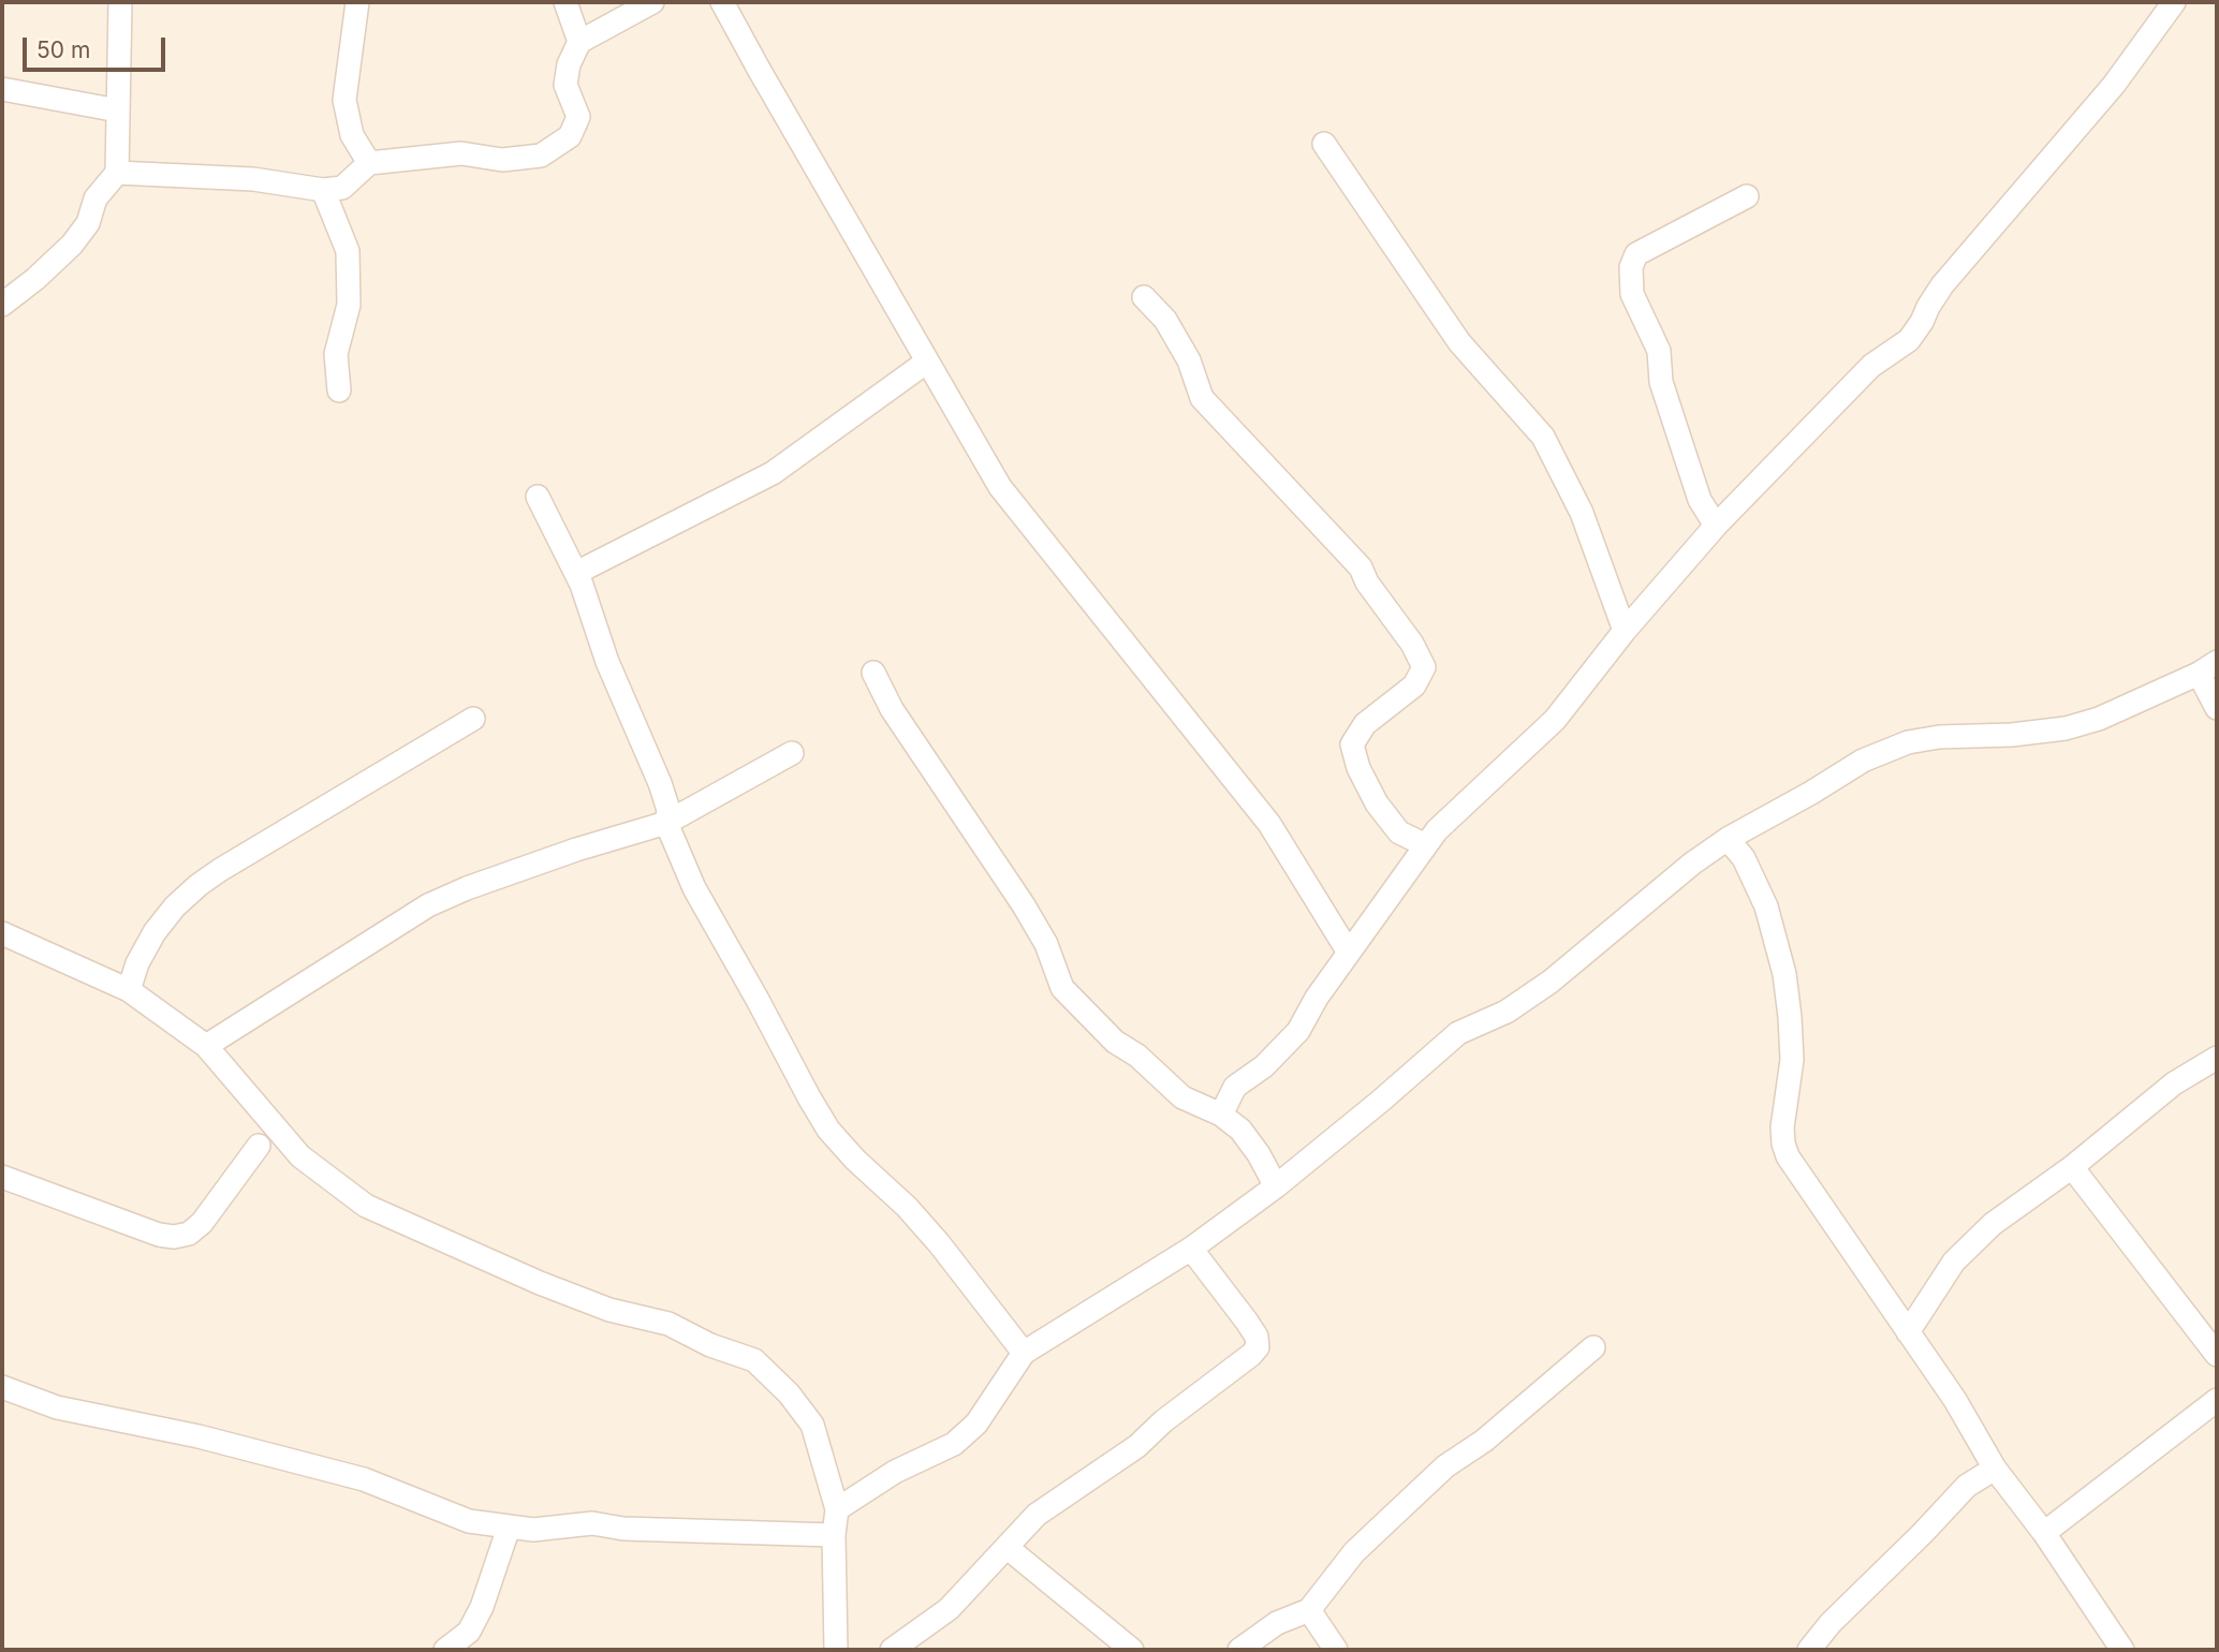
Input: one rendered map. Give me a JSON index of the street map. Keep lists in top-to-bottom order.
{
  "scale_bar": "50 m"
}
